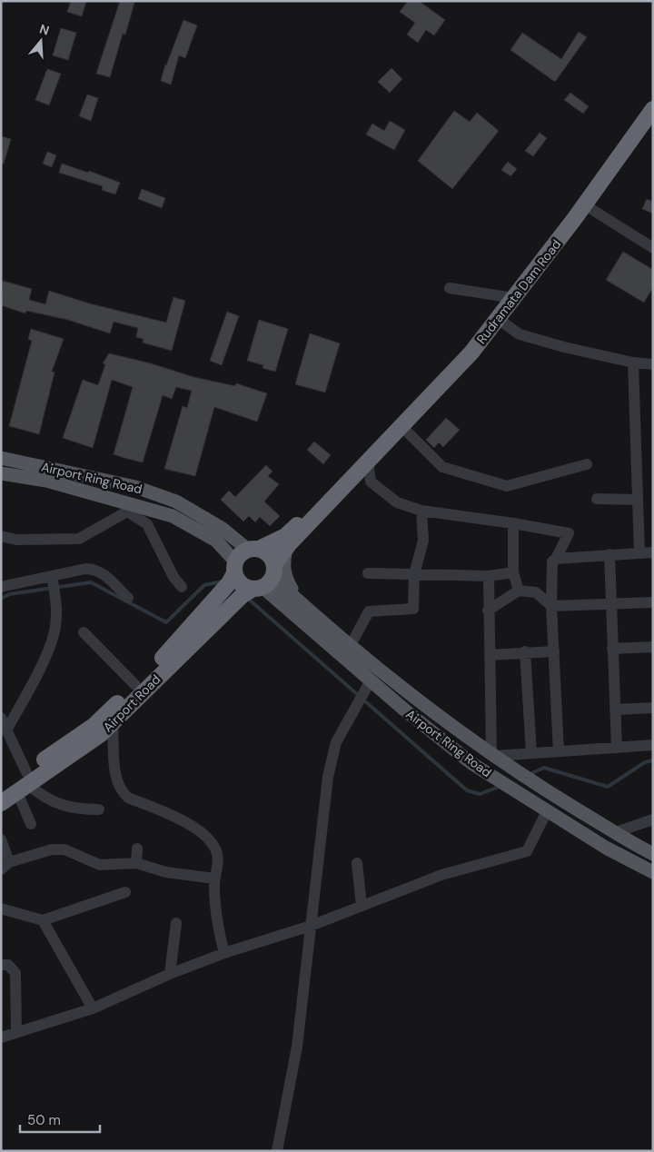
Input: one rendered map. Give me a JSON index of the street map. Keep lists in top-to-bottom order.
{
  "streets": {
    "highway": ["Rudramata Dam Road", "Airport Road"],
    "main road": ["Airport Ring Road"]
  },
  "crossings": [
    ["Airport Ring Road", "Airport Road"]
  ],
  "scale_bar": "50 m",
  "north": "top"
}
